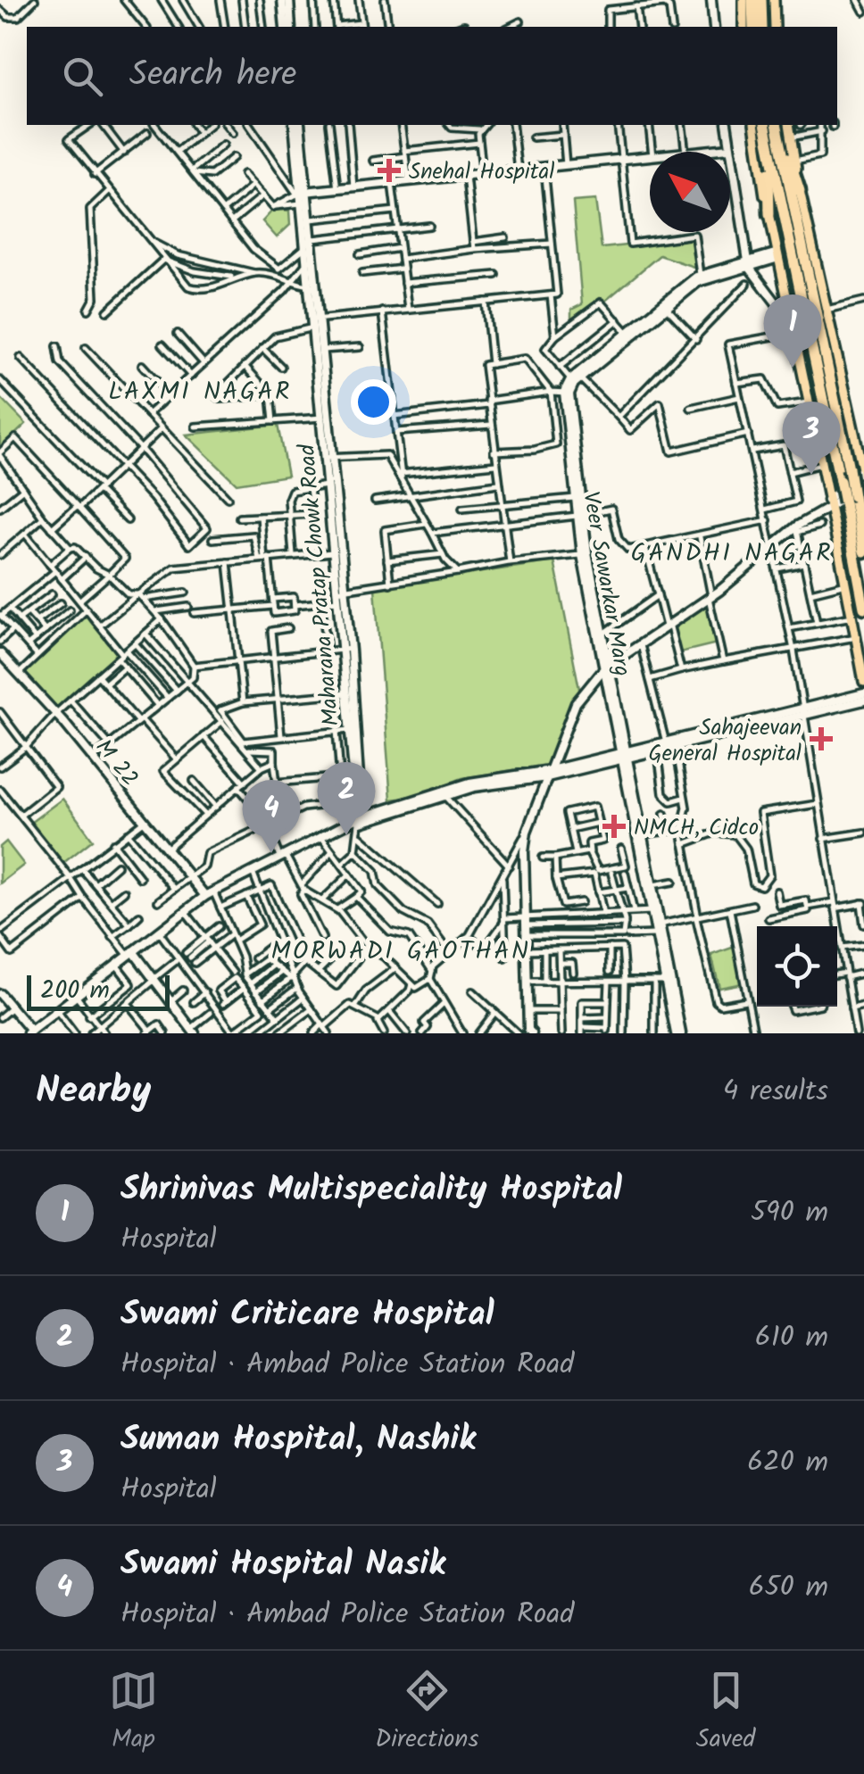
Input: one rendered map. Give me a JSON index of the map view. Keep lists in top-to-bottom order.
{
  "streets": {
    "street": ["Veer Sawarkar Marg", "Maharana Pratap Chowk Road", "M 22"]
  },
  "districts": ["LAXMI NAGAR", "GANDHI NAGAR", "MORWADI GAOTHAN"],
  "places": {
    "health": ["Snehal Hospital", "Sahajeevan General Hospital", "NMCH, Cidco"]
  },
  "scale_bar": "200 m",
  "north": "top left",
  "page": {
    "search": "Search here",
    "pins": [
      "1",
      "3",
      "2",
      "4"
    ],
    "scale": "200 m",
    "heading": ["Nearby", "4 results"],
    "list": [
      {
        "mark": "1",
        "name": "Shrinivas Multispeciality Hospital",
        "note": "Hospital",
        "value": "590 m"
      },
      {
        "mark": "2",
        "name": "Swami Criticare Hospital",
        "note": "Hospital · Ambad Police Station Road",
        "value": "610 m"
      },
      {
        "mark": "3",
        "name": "Suman Hospital, Nashik",
        "note": "Hospital",
        "value": "620 m"
      },
      {
        "mark": "4",
        "name": "Swami Hospital Nasik",
        "note": "Hospital · Ambad Police Station Road",
        "value": "650 m"
      }
    ],
    "nav": ["Map", "Directions", "Saved"]
  }
}
